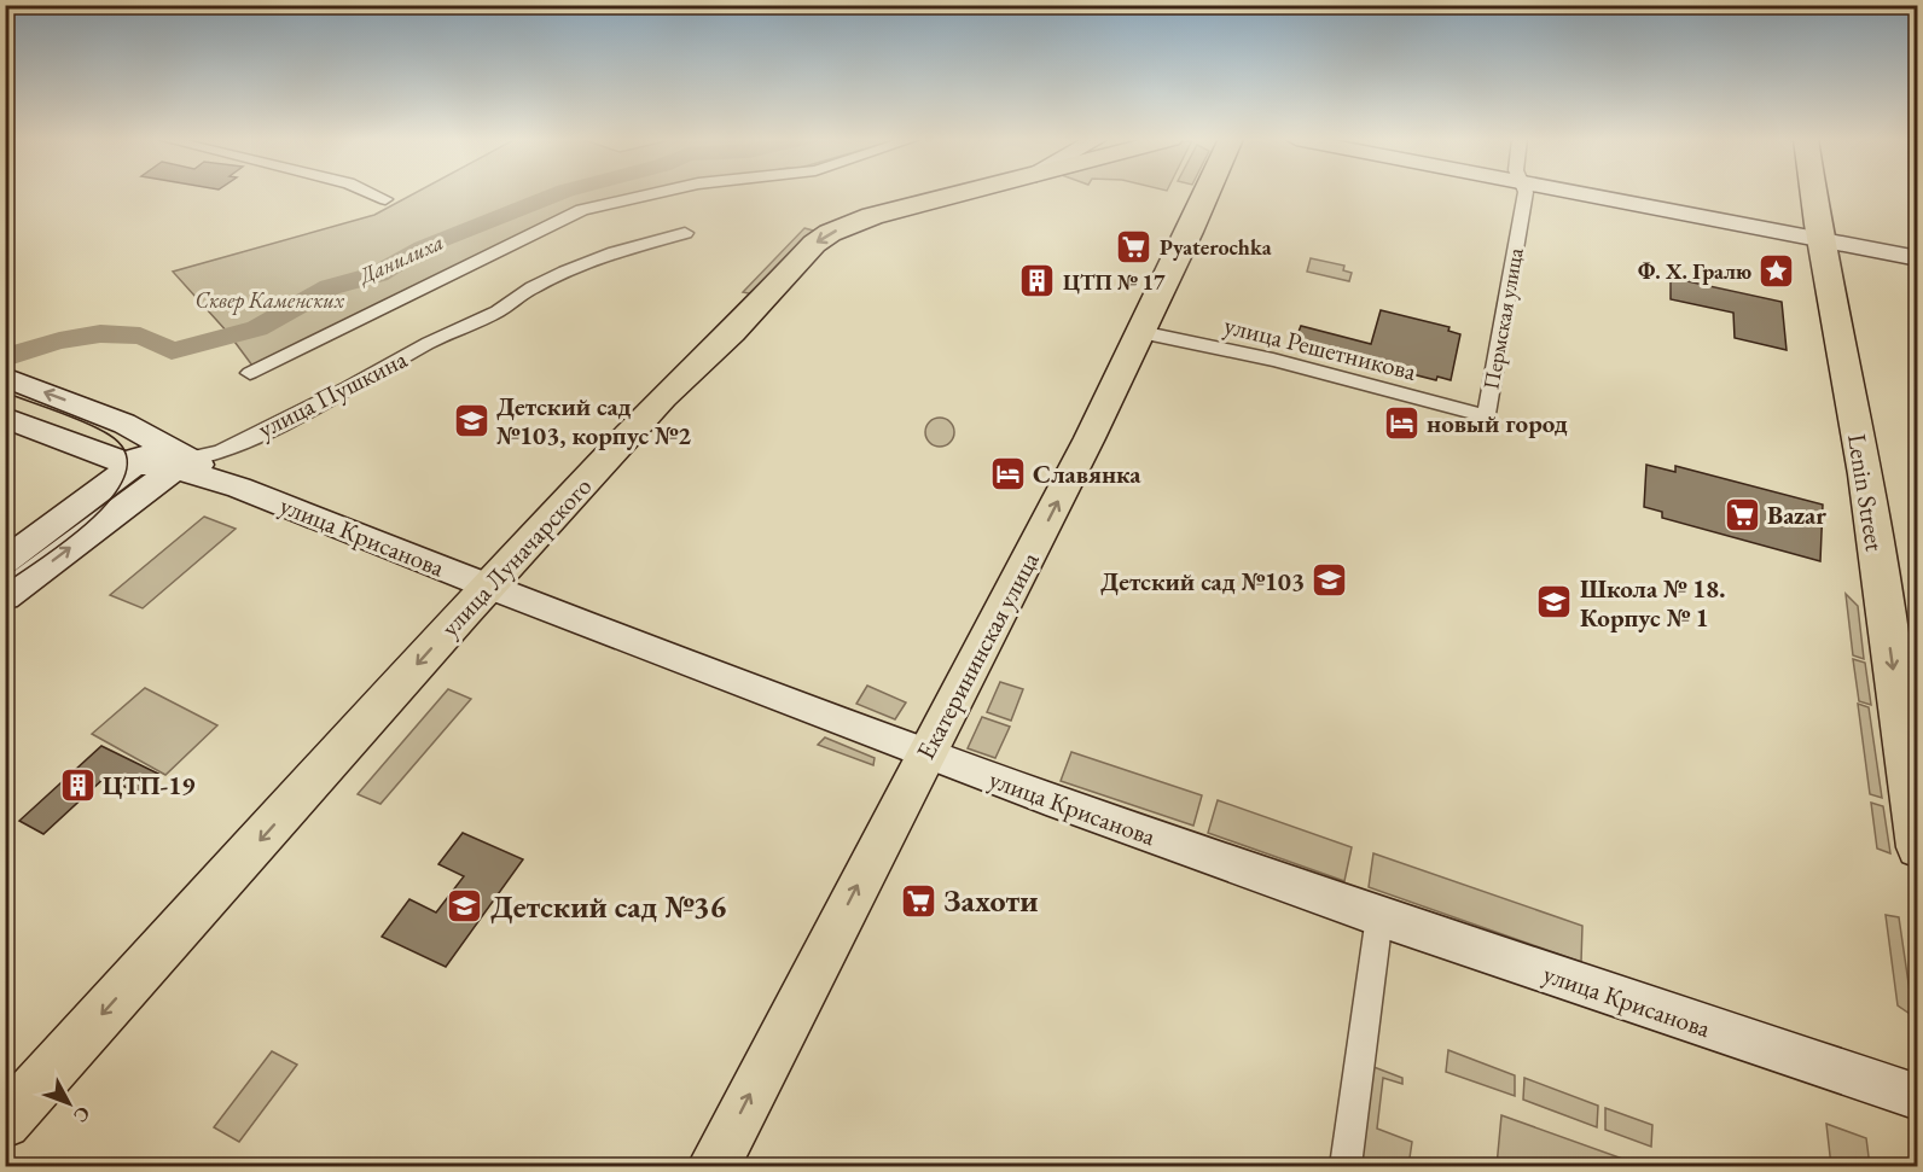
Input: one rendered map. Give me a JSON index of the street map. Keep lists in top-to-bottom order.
{
  "streets": {
    "main road": [
      "улица Пушкина",
      "Lenin Street",
      "улица Крисанова",
      "улица Луначарского",
      "Екатерининская улица"
    ],
    "street": ["Пермская улица", "улица Решетникова"]
  },
  "crossings": [
    ["Пермская улица", "улица Решетникова"],
    ["улица Решетникова", "Екатерининская улица"],
    ["улица Пушкина", "улица Крисанова"],
    ["улица Крисанова", "улица Луначарского"],
    ["улица Крисанова", "Екатерининская улица"]
  ],
  "one_way": ["улица Луначарского", "Екатерининская улица"],
  "water": ["Данилиха"],
  "parks": ["Сквер Каменских"],
  "places": {
    "supermarket": ["Pyaterochka", "Bazar", "Захоти"],
    "place": ["Ф. Х. Гралю"],
    "building": ["ЦТП № 17", "ЦТП-19"],
    "school or university": [
      "Детский сад №103, корпус №2",
      "Детский сад №103",
      "Школа № 18. Корпус № 1",
      "Детский сад №36"
    ],
    "hotel": ["новый город", "Славянка"]
  },
  "north": "bottom right"
}
